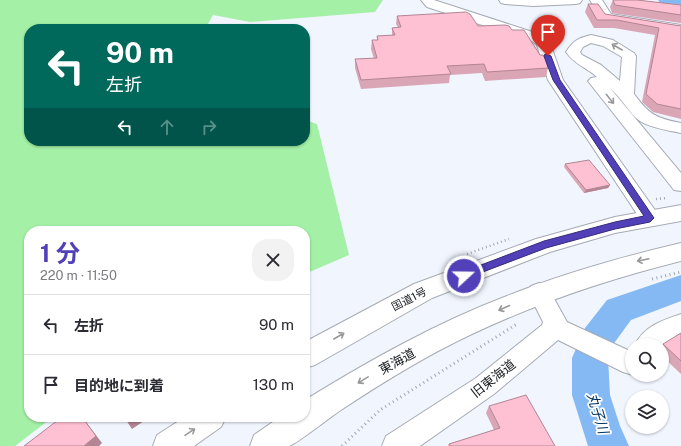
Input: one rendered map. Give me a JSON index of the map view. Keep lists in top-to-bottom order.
{
  "streets": {
    "highway": ["国道1号", "東海道"],
    "street": ["旧東海道"]
  },
  "crossings": [
    ["東海道", "旧東海道"]
  ],
  "one_way": ["東海道"],
  "water": ["丸子川"],
  "page": {
    "turn": ["90 m", "左折"],
    "heading": ["1 分", "220 m · 11:50"],
    "list": [
      {
        "name": "左折",
        "value": "90 m"
      },
      {
        "name": "目的地に到着",
        "value": "130 m"
      }
    ]
  }
}
